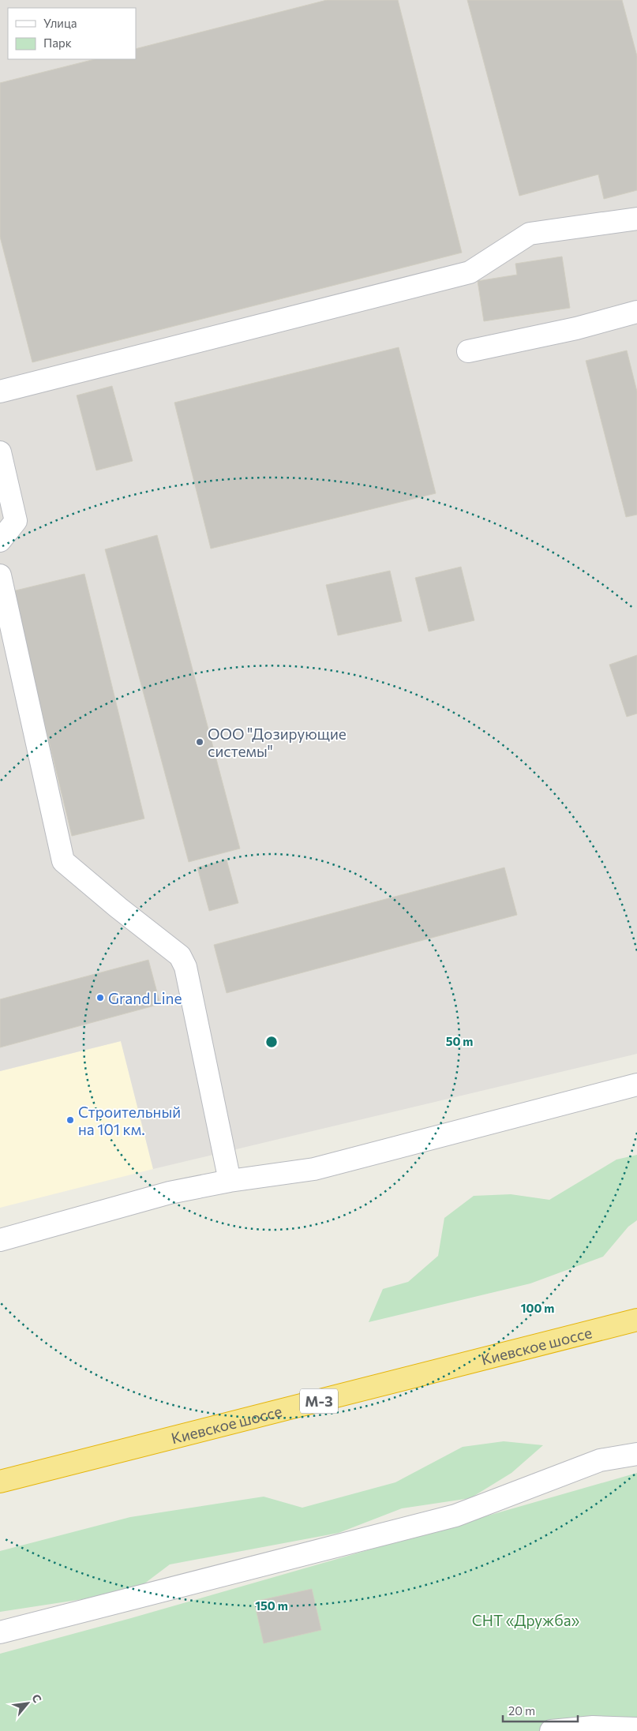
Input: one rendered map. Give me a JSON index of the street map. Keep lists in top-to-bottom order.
{
  "streets": {
    "highway": ["Киевское шоссе", "М-3"]
  },
  "parks": ["СНТ «Дружба»"],
  "places": ["ООО \"Дозирующие системы\"", "Grand Line", "Строительный на 101 км."],
  "legend": ["Улица", "Парк"],
  "scale_bar": "20 m",
  "north": "top right",
  "rings": ["50 m", "100 m", "150 m"]
}
